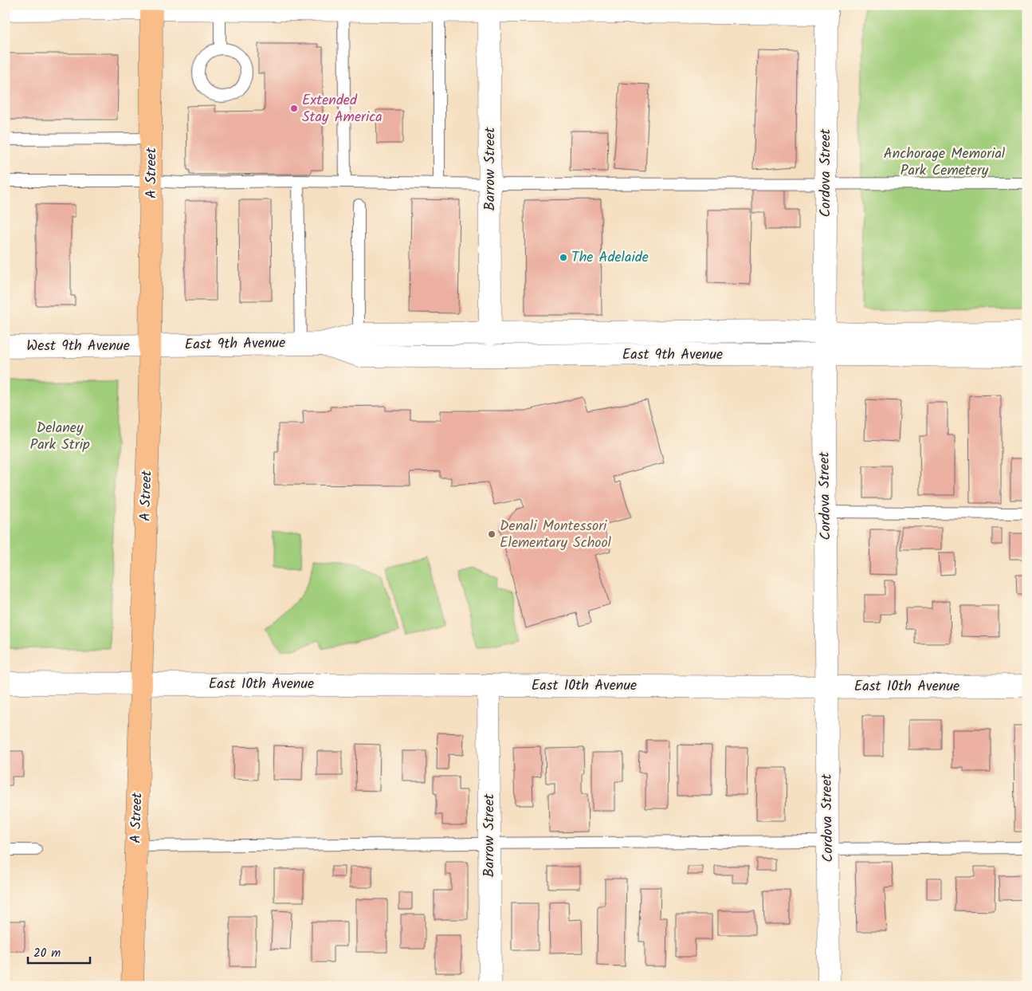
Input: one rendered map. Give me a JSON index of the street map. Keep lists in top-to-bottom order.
{
  "streets": {
    "main road": ["A Street"],
    "street": [
      "Barrow Street",
      "Cordova Street",
      "East 9th Avenue",
      "West 9th Avenue",
      "East 10th Avenue"
    ]
  },
  "crossings": [
    ["Barrow Street", "East 9th Avenue"],
    ["Barrow Street", "East 10th Avenue"],
    ["A Street", "East 9th Avenue"],
    ["A Street", "West 9th Avenue"],
    ["A Street", "East 10th Avenue"],
    ["Cordova Street", "East 9th Avenue"],
    ["Cordova Street", "East 10th Avenue"],
    ["East 9th Avenue", "West 9th Avenue"]
  ],
  "parks": ["Anchorage Memorial Park Cemetery", "Delaney Park Strip"],
  "places": ["Extended Stay America", "The Adelaide", "Denali Montessori Elementary School"],
  "scale_bar": "20 m"
}
